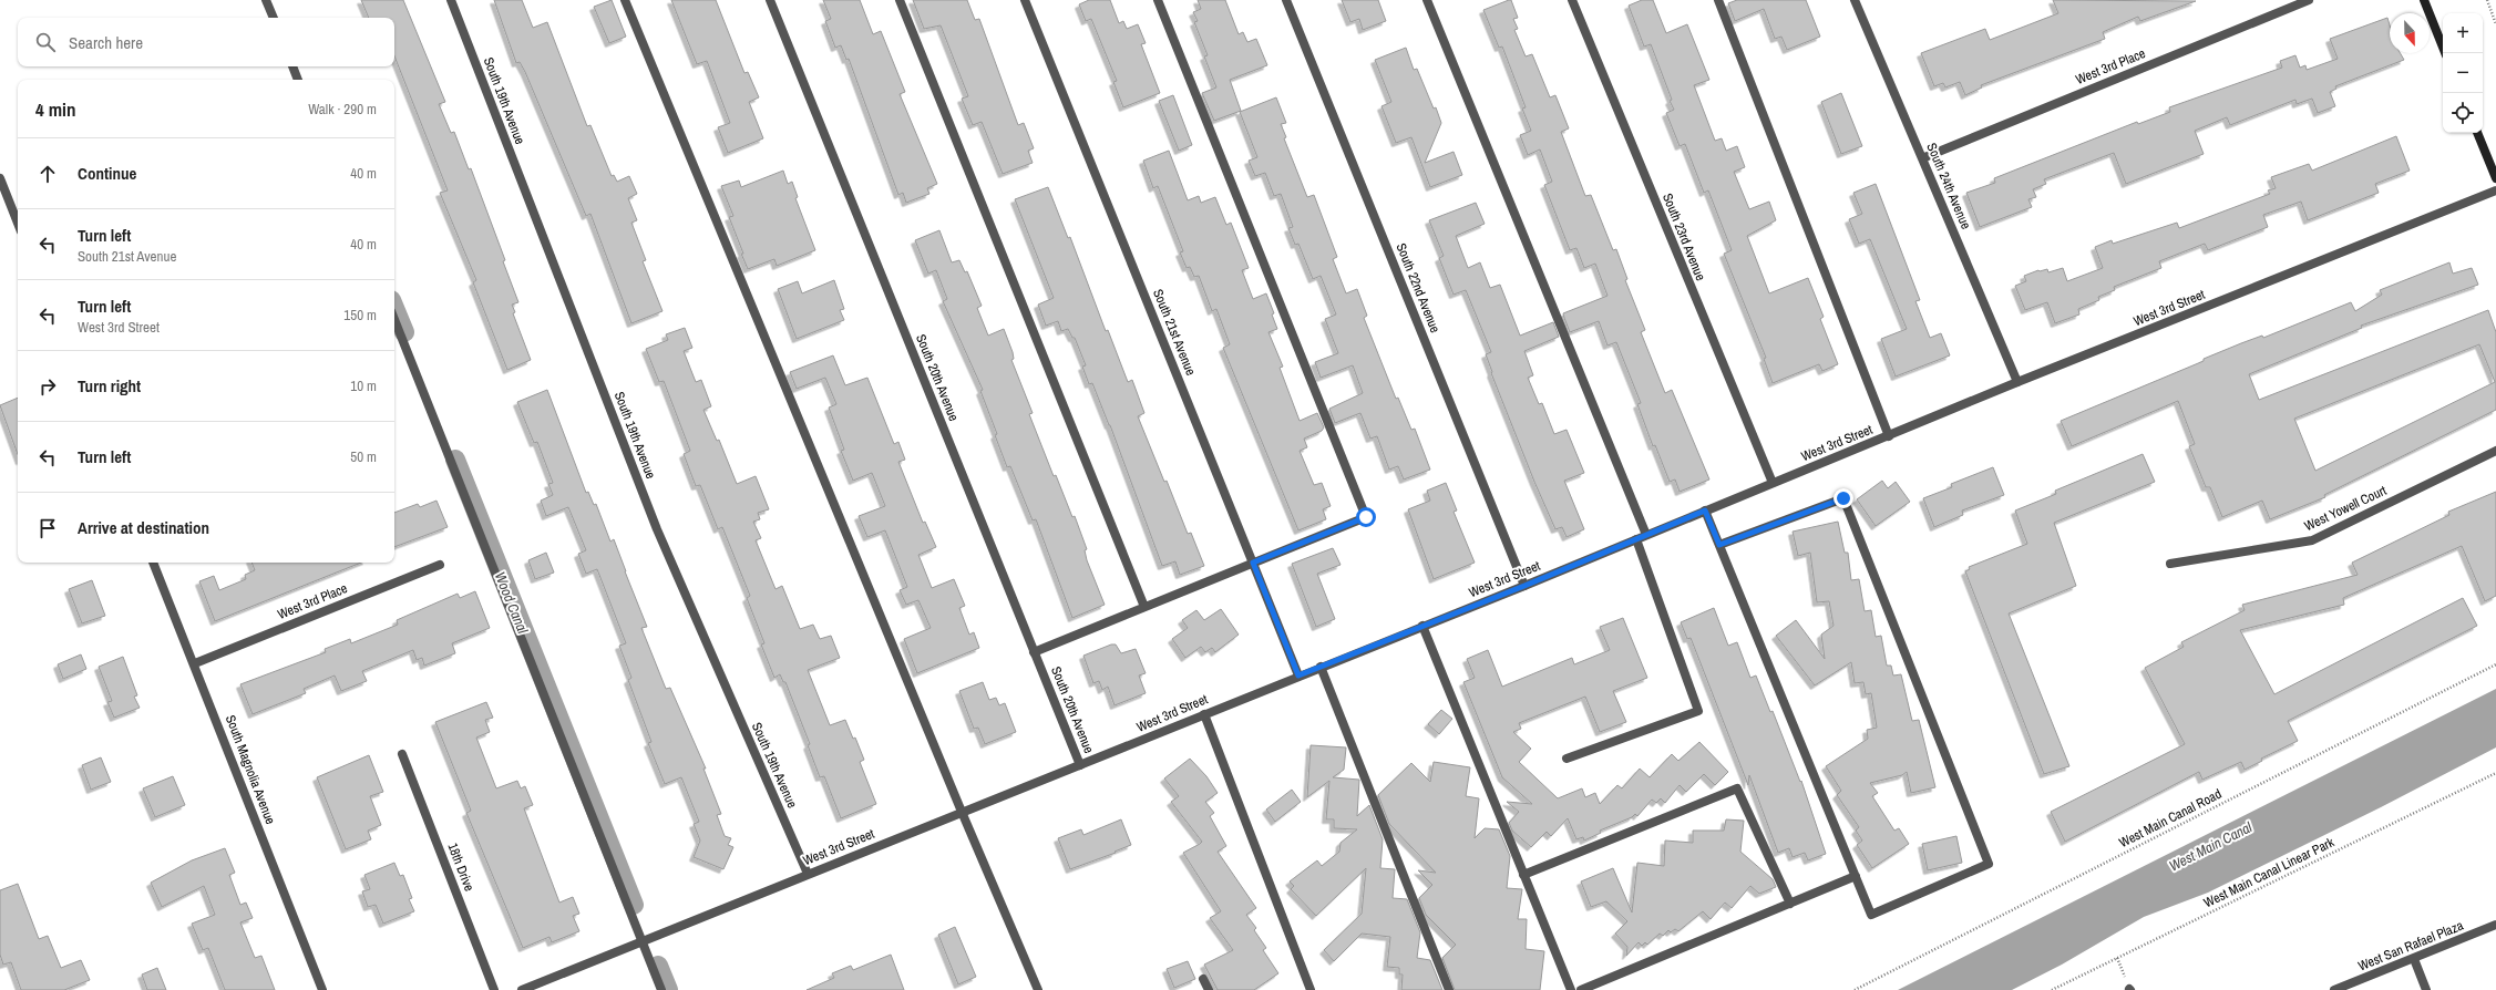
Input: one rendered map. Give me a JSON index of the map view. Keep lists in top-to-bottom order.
{
  "streets": {
    "street": [
      "West 3rd Place",
      "South 19th Avenue",
      "South 24th Avenue",
      "South 23rd Avenue",
      "South 22nd Avenue",
      "West 3rd Street",
      "South 21st Avenue",
      "South 20th Avenue",
      "West Yowell Court",
      "South Magnolia Avenue",
      "18th Drive",
      "West San Rafael Plaza"
    ],
    "path": ["West Main Canal Road", "West Main Canal Linear Park"]
  },
  "crossings": [
    ["West 3rd Place", "South 24th Avenue"],
    ["West 3rd Place", "South Magnolia Avenue"],
    ["South 19th Avenue", "West 3rd Street"],
    ["South 24th Avenue", "West 3rd Street"],
    ["South 23rd Avenue", "West 3rd Street"],
    ["South 22nd Avenue", "West 3rd Street"],
    ["West 3rd Street", "South 21st Avenue"],
    ["West 3rd Street", "South 20th Avenue"]
  ],
  "water": ["Wood Canal", "West Main Canal"],
  "north": "bottom",
  "page": {
    "map_buttons": ["+", "−"],
    "search": "Search here",
    "heading": ["4 min", "Walk · 290 m"],
    "list": [
      ["Continue", "40 m"],
      ["Turn left", "South 21st Avenue", "40 m"],
      ["Turn left", "West 3rd Street", "150 m"],
      ["Turn right", "10 m"],
      ["Turn left", "50 m"],
      "Arrive at destination"
    ]
  }
}
